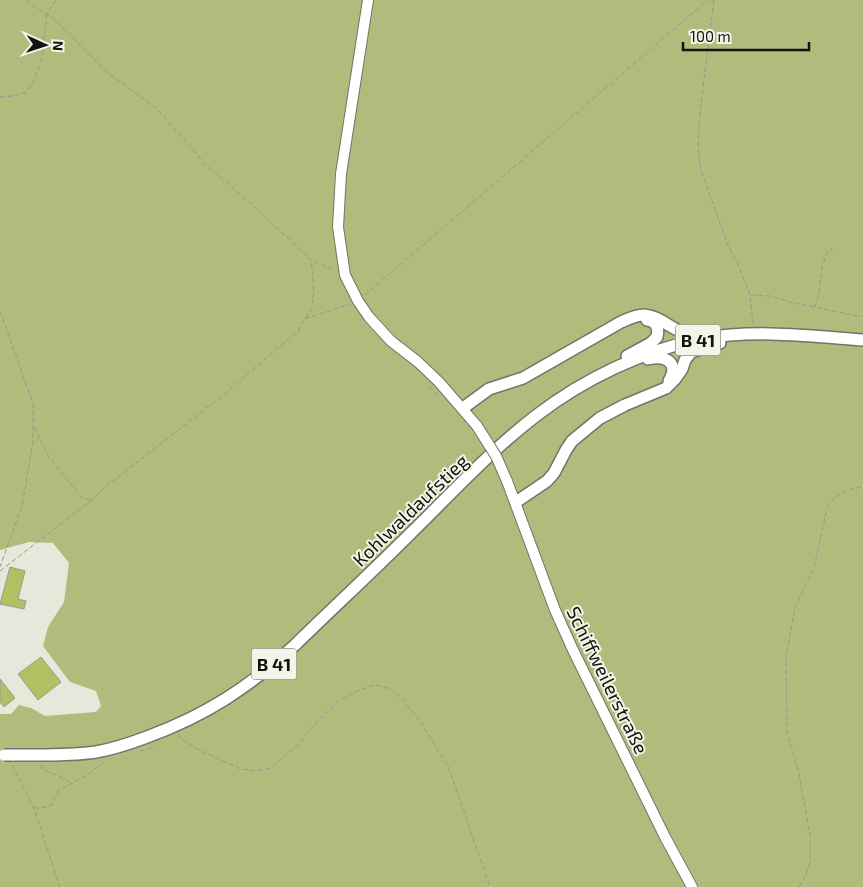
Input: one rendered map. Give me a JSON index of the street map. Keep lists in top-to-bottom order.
{
  "streets": {
    "main road": ["B 41", "Kohlwaldaufstieg"],
    "street": ["Schiffweilerstraße"]
  },
  "scale_bar": "100 m",
  "north": "right"
}
